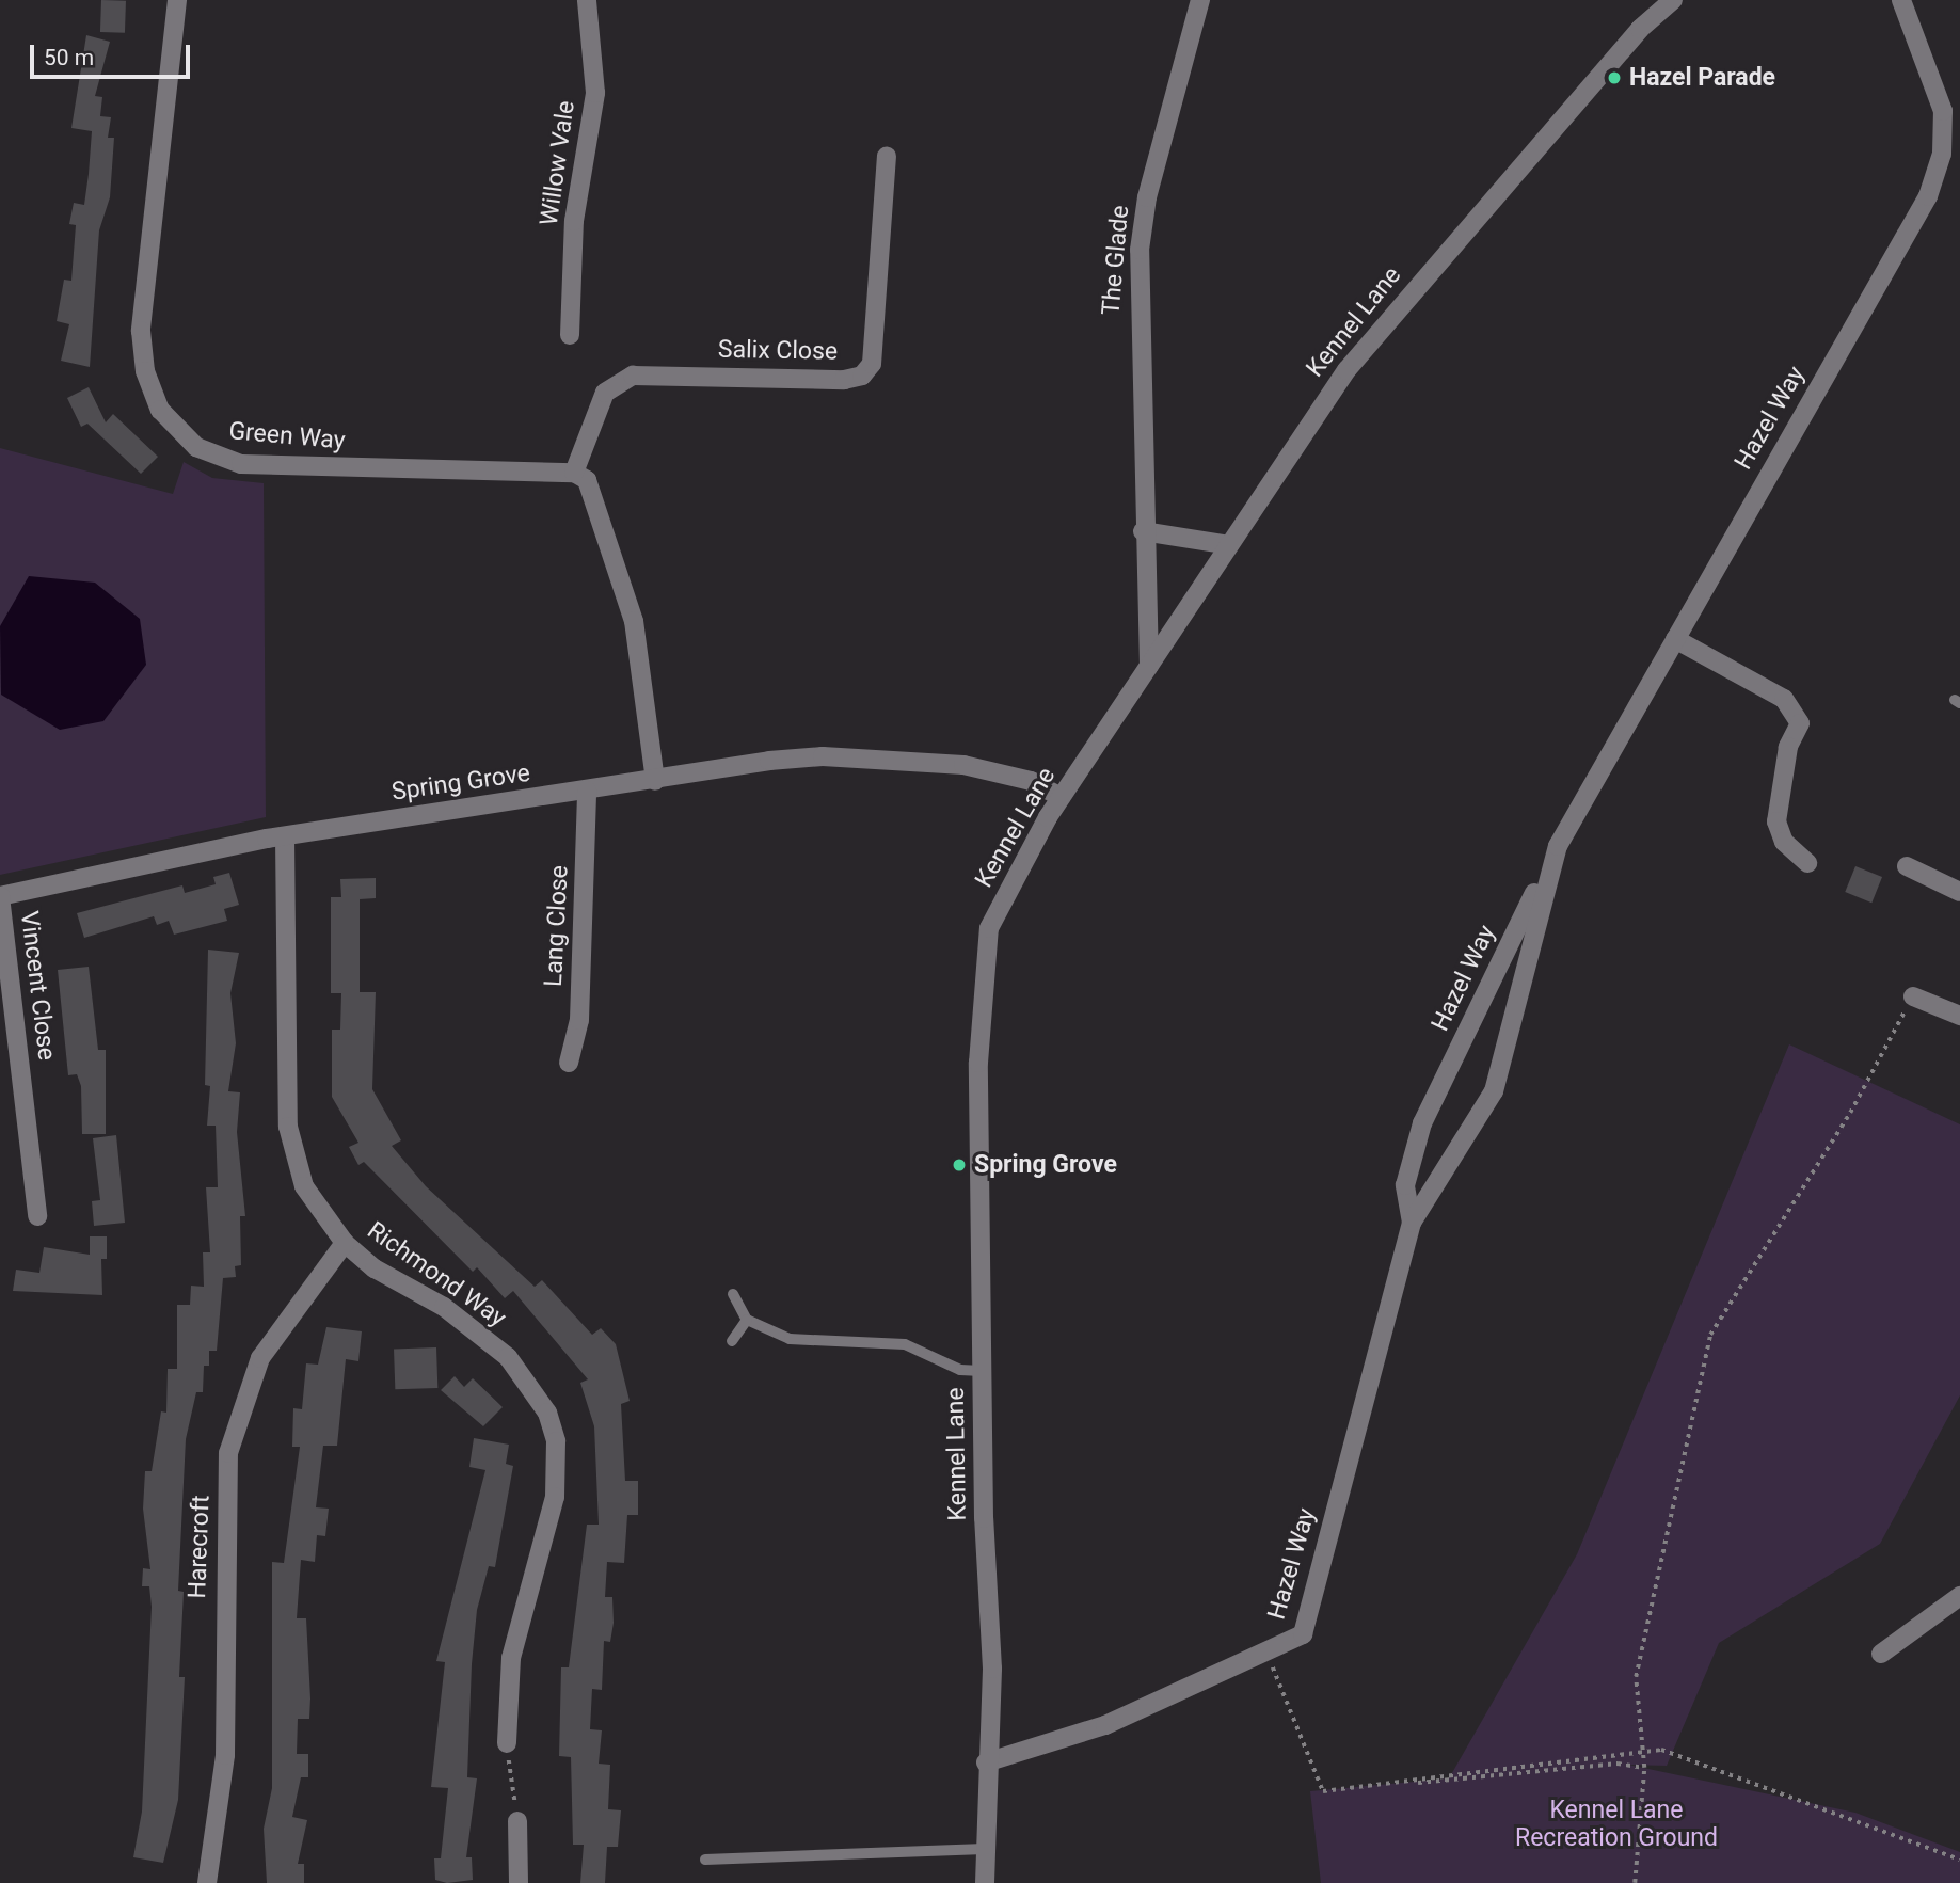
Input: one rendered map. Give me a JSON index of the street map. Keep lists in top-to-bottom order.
{
  "streets": {
    "street": [
      "Willow Vale",
      "The Glade",
      "Kennel Lane",
      "Salix Close",
      "Hazel Way",
      "Green Way",
      "Spring Grove",
      "Lang Close",
      "Vincent Close",
      "Richmond Way",
      "Harecroft"
    ]
  },
  "crossings": [
    ["The Glade", "Kennel Lane"],
    ["Kennel Lane", "Hazel Way"],
    ["Kennel Lane", "Spring Grove"],
    ["Salix Close", "Green Way"],
    ["Spring Grove", "Lang Close"],
    ["Spring Grove", "Vincent Close"],
    ["Spring Grove", "Richmond Way"],
    ["Richmond Way", "Harecroft"]
  ],
  "parks": ["Kennel Lane Recreation Ground"],
  "places": ["Hazel Parade", "Spring Grove"],
  "scale_bar": "50 m"
}
